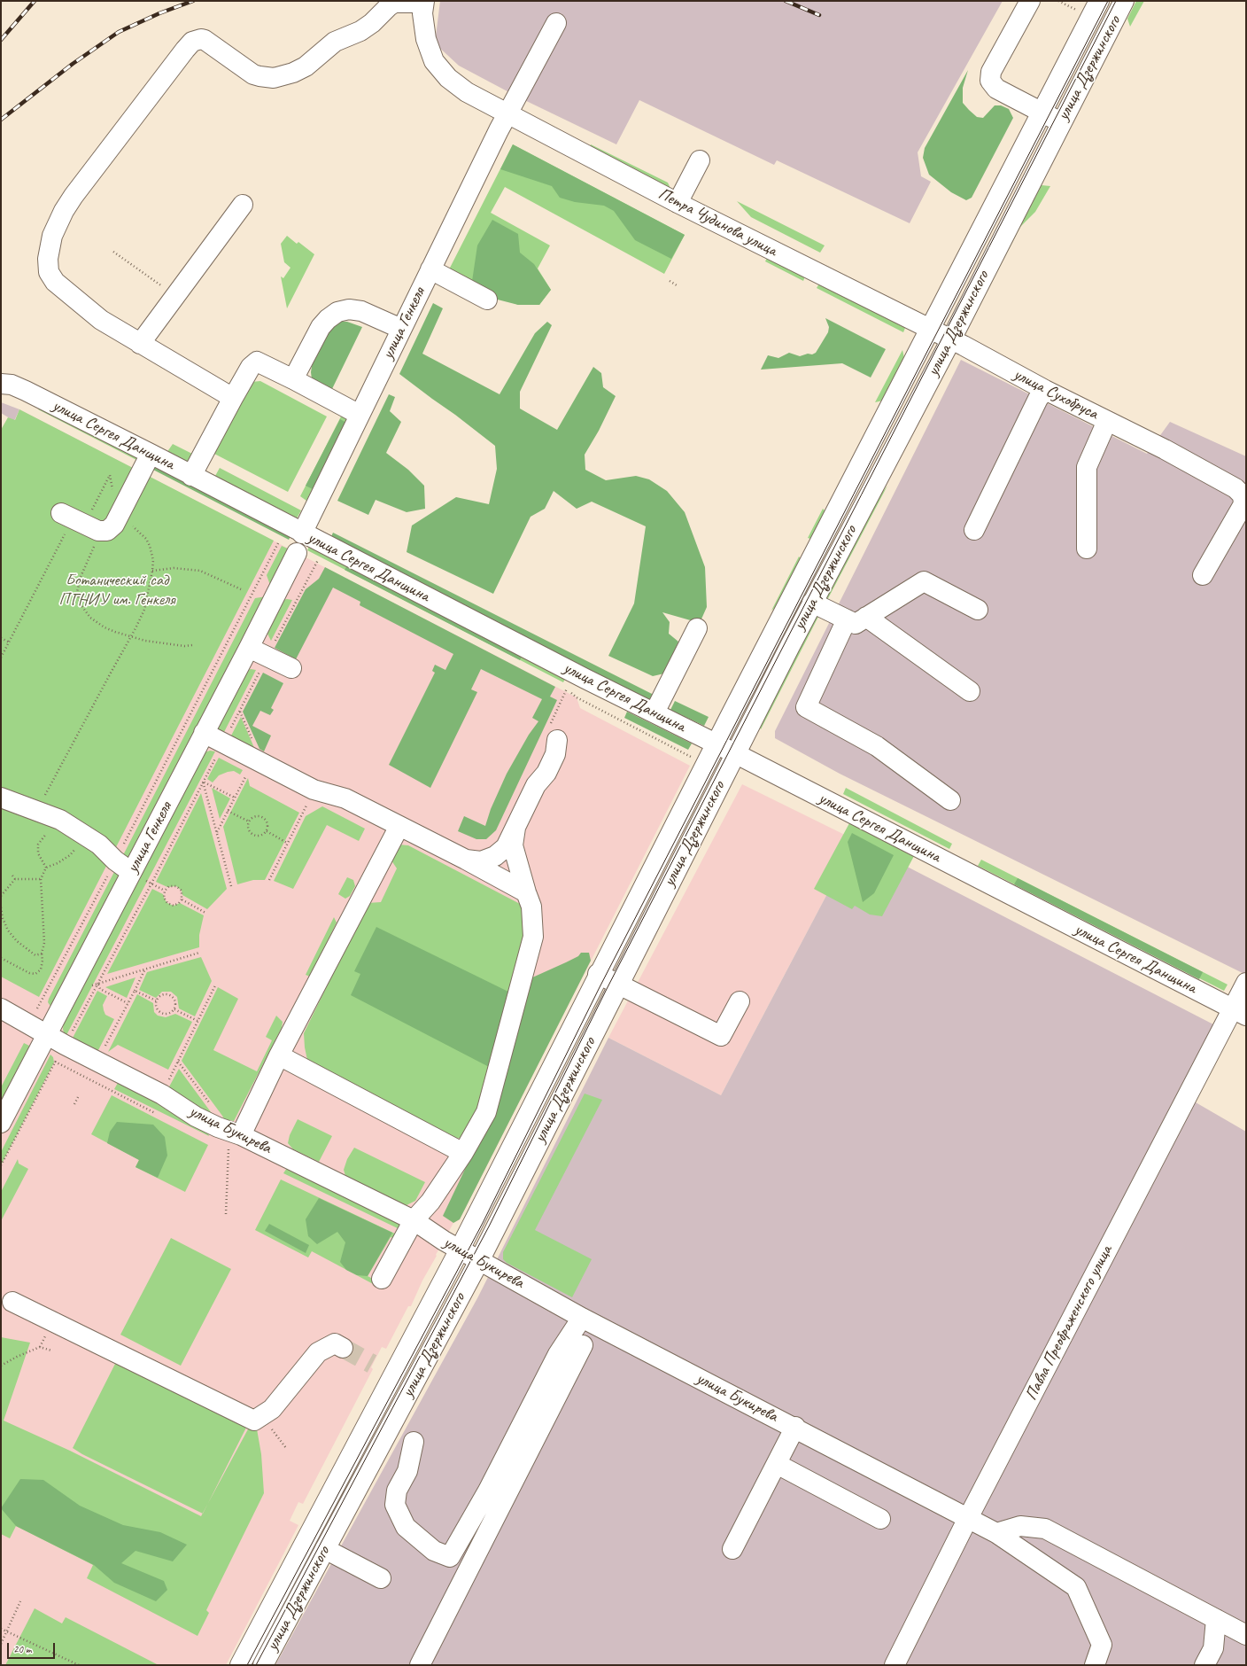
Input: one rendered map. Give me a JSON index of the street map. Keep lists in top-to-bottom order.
{
  "streets": {
    "main road": [
      "улица Дзержинского",
      "Петра Чудинова улица",
      "улица Генкеля",
      "улица Сухобруса",
      "улица Сергея Данщина",
      "улица Букирева",
      "Павла Преображенского улица"
    ]
  },
  "crossings": [
    ["улица Дзержинского", "Петра Чудинова улица"],
    ["улица Дзержинского", "улица Сухобруса"],
    ["улица Дзержинского", "улица Сергея Данщина"],
    ["улица Дзержинского", "улица Букирева"],
    ["Петра Чудинова улица", "улица Генкеля"],
    ["Петра Чудинова улица", "улица Сухобруса"],
    ["улица Генкеля", "улица Сергея Данщина"],
    ["улица Генкеля", "улица Букирева"],
    ["улица Сергея Данщина", "Павла Преображенского улица"],
    ["улица Букирева", "Павла Преображенского улица"]
  ],
  "parks": ["Ботанический сад ПГНИУ им. Генкеля"],
  "scale_bar": "20 m"
}
